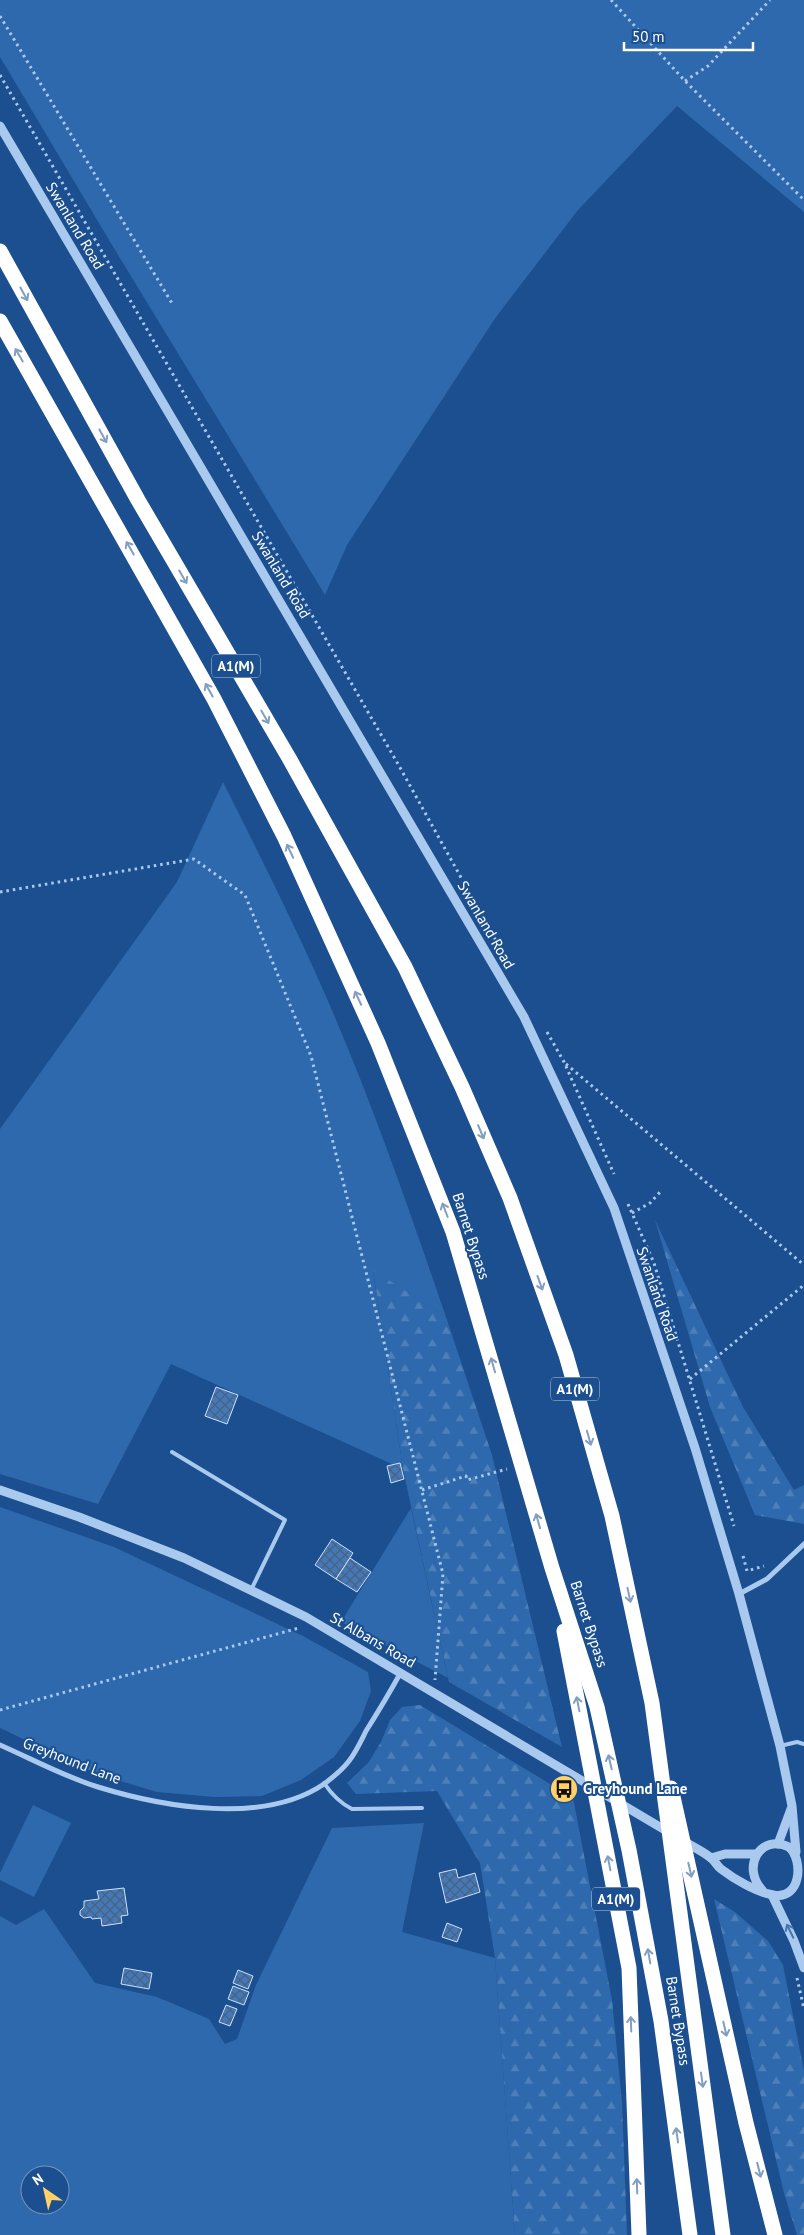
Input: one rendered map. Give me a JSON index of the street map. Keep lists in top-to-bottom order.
{
  "streets": {
    "highway": ["A1(M)", "Barnet Bypass"],
    "street": ["Swanland Road", "St Albans Road", "Greyhound Lane"]
  },
  "crossings": [
    ["Swanland Road", "St Albans Road"],
    ["A1(M)", "Barnet Bypass"],
    ["St Albans Road", "Greyhound Lane"]
  ],
  "places": {
    "bus stop": ["Greyhound Lane"]
  },
  "scale_bar": "50 m",
  "north": "top left"
}
